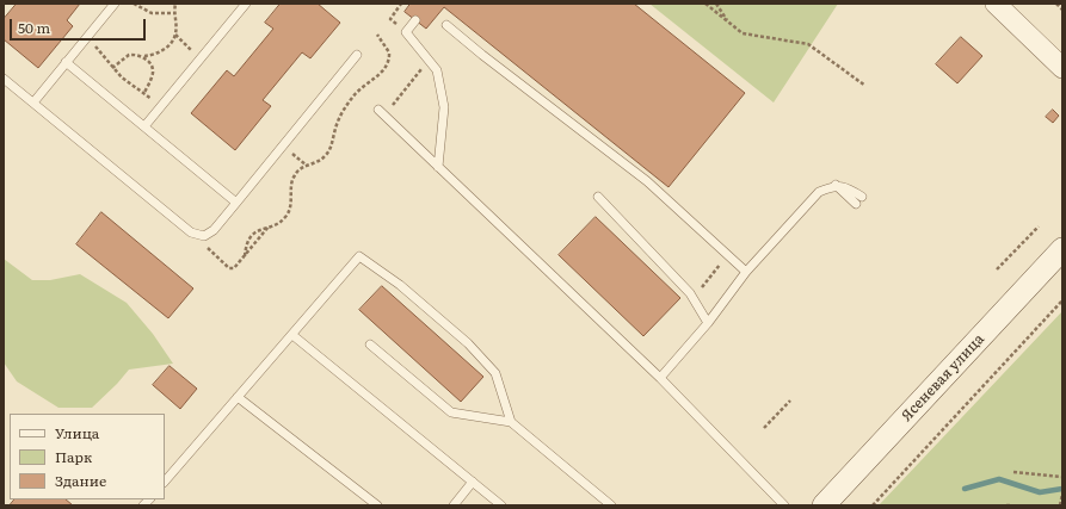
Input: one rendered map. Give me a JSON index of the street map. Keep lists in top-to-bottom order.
{
  "streets": {
    "main road": ["Ясеневая улица"]
  },
  "legend": ["Улица", "Парк", "Здание"],
  "scale_bar": "50 m"
}
